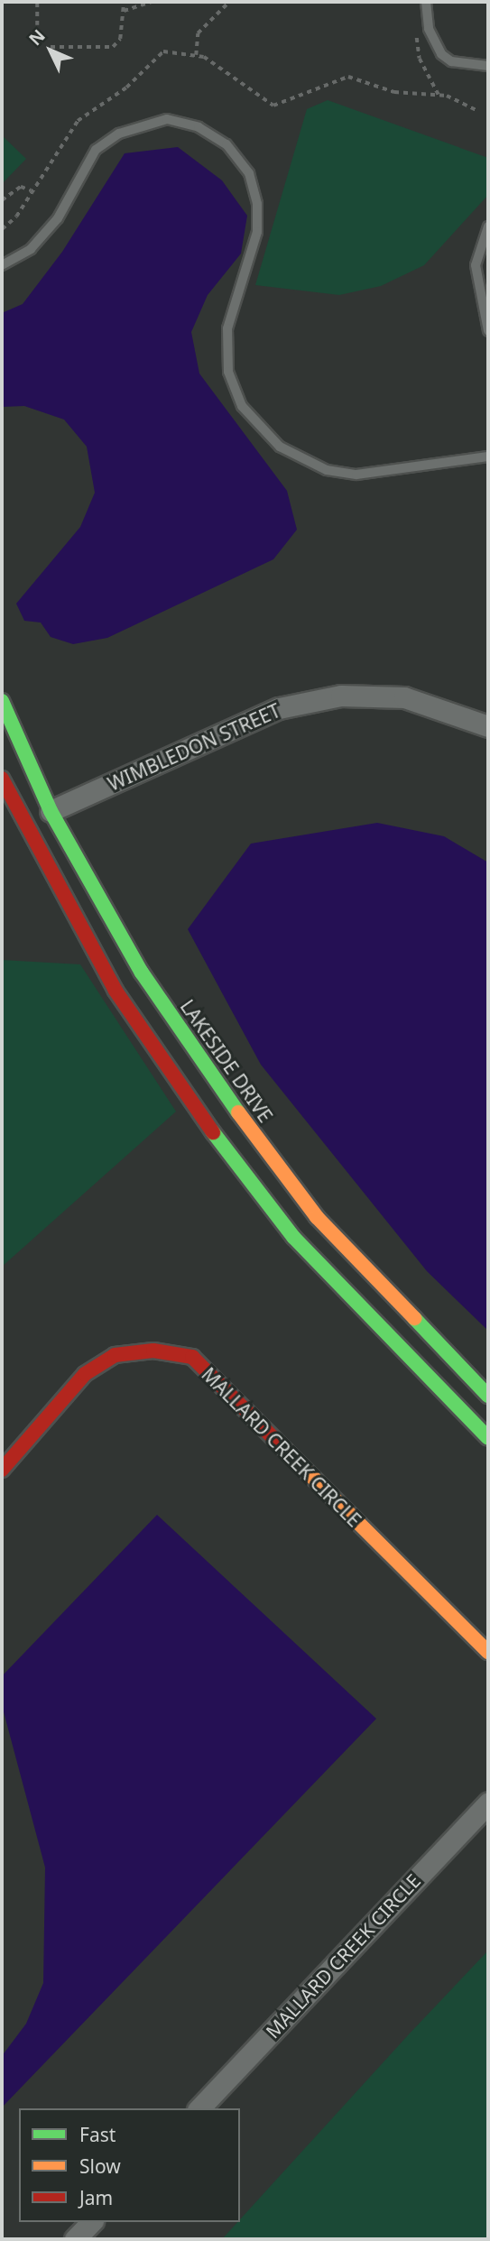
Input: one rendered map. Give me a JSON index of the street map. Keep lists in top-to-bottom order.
{
  "streets": {
    "street": ["WIMBLEDON STREET", "LAKESIDE DRIVE", "MALLARD CREEK CIRCLE"]
  },
  "crossings": [
    ["WIMBLEDON STREET", "LAKESIDE DRIVE"]
  ],
  "legend": ["Fast", "Slow", "Jam"],
  "north": "top left"
}
